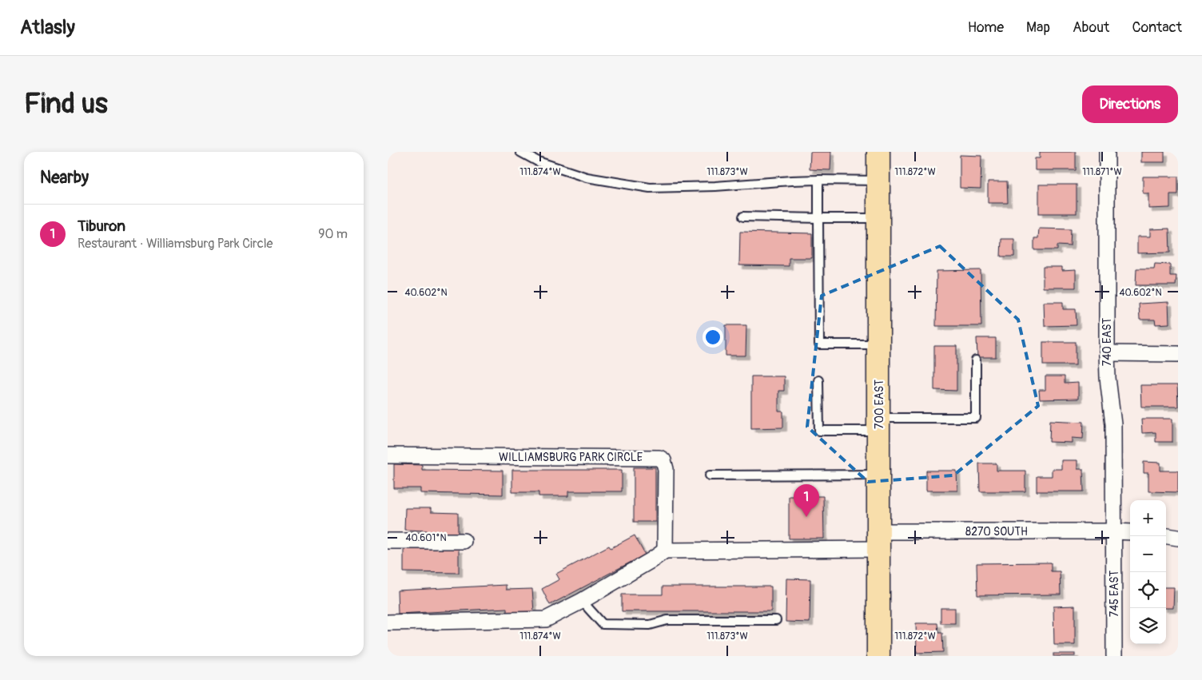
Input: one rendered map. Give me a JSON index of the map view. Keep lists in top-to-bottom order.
{
  "streets": {
    "main road": ["700 EAST"],
    "street": [
      "740 EAST",
      "WILLIAMSBURG PARK CIRCLE",
      "8270 SOUTH",
      "745 EAST"
    ]
  },
  "crossings": [
    ["740 EAST", "8270 SOUTH"],
    ["740 EAST", "745 EAST"],
    ["700 EAST", "8270 SOUTH"],
    ["8270 SOUTH", "745 EAST"]
  ],
  "page": {
    "header": "Atlasly",
    "nav": [
      "Home",
      "Map",
      "About",
      "Contact"
    ],
    "buttons": "Directions",
    "title": "Find us",
    "heading": "Nearby",
    "list": [
      {
        "mark": "1",
        "name": "Tiburon",
        "note": "Restaurant · Williamsburg Park Circle",
        "value": "90 m"
      }
    ],
    "pins": "1",
    "map_buttons": ["+", "−"]
  },
  "coordinates": [
    "111.874°W",
    "111.873°W",
    "111.872°W",
    "111.871°W",
    "40.602°N",
    "40.601°N"
  ]
}
